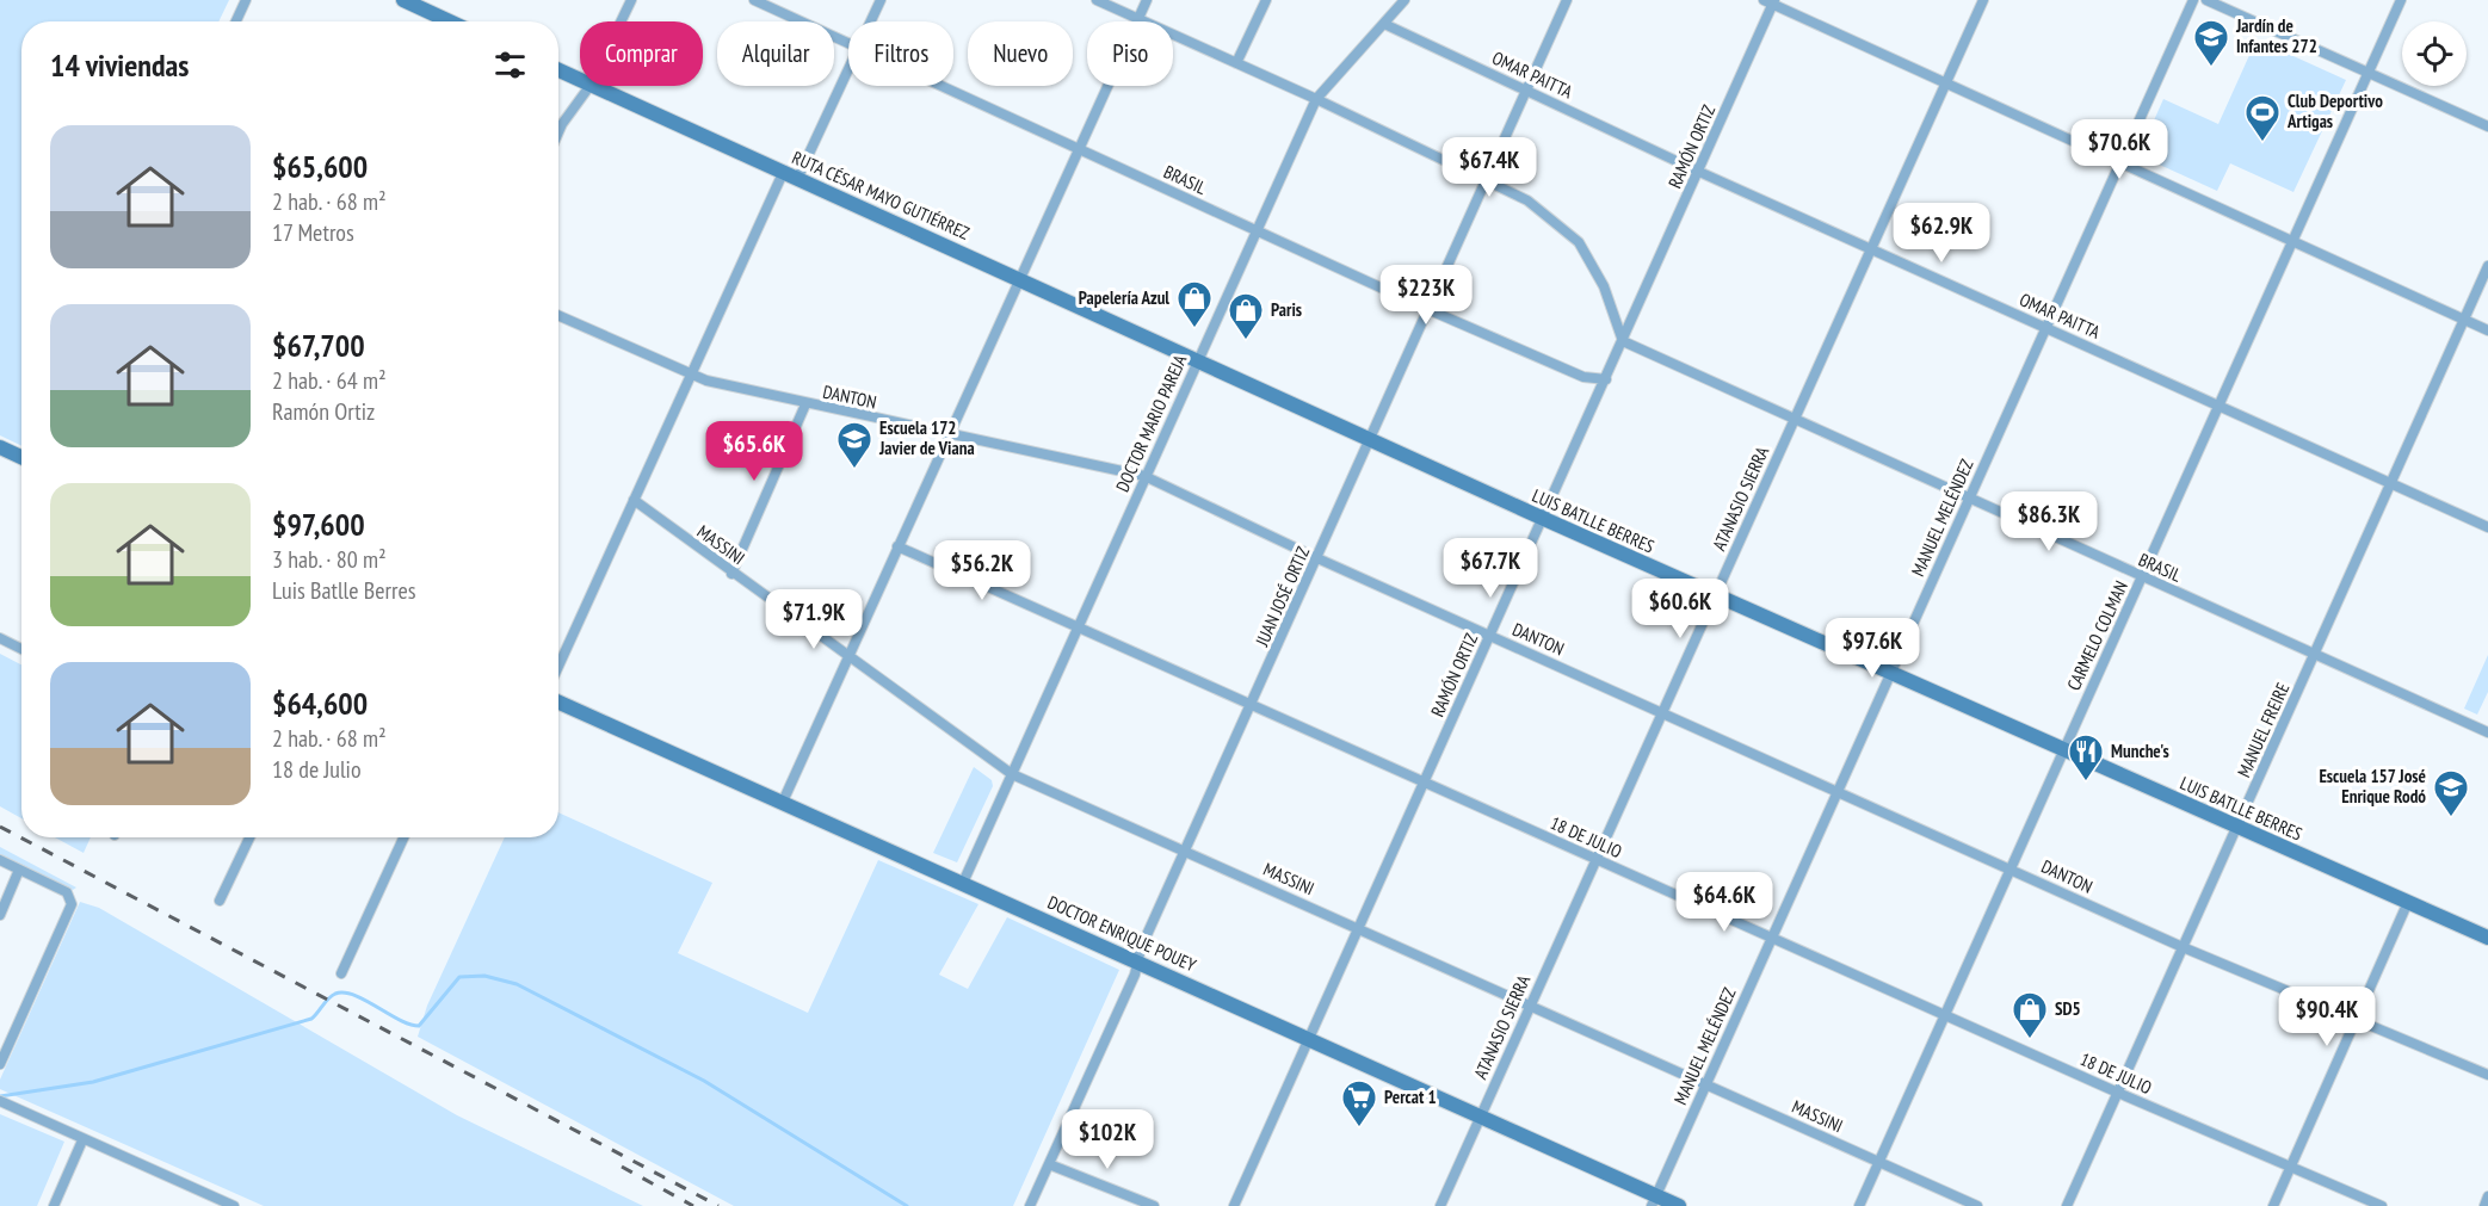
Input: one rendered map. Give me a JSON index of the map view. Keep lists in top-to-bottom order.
{
  "streets": {
    "street": [
      "OMAR PAITTA",
      "RAMÓN ORTIZ",
      "BRASIL",
      "RUTA CÉSAR MAYO GUTIÉRREZ",
      "DANTON",
      "DOCTOR MARIO PAREJA",
      "ATANASIO SIERRA",
      "MANUEL MELÉNDEZ",
      "LUIS BATLLE BERRES",
      "MASSINI",
      "JUAN JOSÉ ORTIZ",
      "CARMELO COLMAN",
      "MANUEL FREIRE",
      "18 DE JULIO",
      "DOCTOR ENRIQUE POUEY"
    ]
  },
  "crossings": [
    ["OMAR PAITTA", "RAMÓN ORTIZ"],
    ["OMAR PAITTA", "DOCTOR MARIO PAREJA"],
    ["OMAR PAITTA", "ATANASIO SIERRA"],
    ["OMAR PAITTA", "MANUEL MELÉNDEZ"],
    ["OMAR PAITTA", "JUAN JOSÉ ORTIZ"],
    ["OMAR PAITTA", "CARMELO COLMAN"],
    ["OMAR PAITTA", "MANUEL FREIRE"],
    ["RAMÓN ORTIZ", "BRASIL"],
    ["RAMÓN ORTIZ", "DANTON"],
    ["RAMÓN ORTIZ", "LUIS BATLLE BERRES"],
    ["RAMÓN ORTIZ", "MASSINI"],
    ["RAMÓN ORTIZ", "18 DE JULIO"],
    ["RAMÓN ORTIZ", "DOCTOR ENRIQUE POUEY"],
    ["BRASIL", "DOCTOR MARIO PAREJA"],
    ["BRASIL", "ATANASIO SIERRA"],
    ["BRASIL", "MANUEL MELÉNDEZ"],
    ["BRASIL", "JUAN JOSÉ ORTIZ"],
    ["BRASIL", "CARMELO COLMAN"],
    ["BRASIL", "MANUEL FREIRE"],
    ["RUTA CÉSAR MAYO GUTIÉRREZ", "DOCTOR MARIO PAREJA"],
    ["RUTA CÉSAR MAYO GUTIÉRREZ", "LUIS BATLLE BERRES"],
    ["DANTON", "DOCTOR MARIO PAREJA"],
    ["DANTON", "ATANASIO SIERRA"],
    ["DANTON", "MANUEL MELÉNDEZ"],
    ["DANTON", "JUAN JOSÉ ORTIZ"],
    ["DANTON", "CARMELO COLMAN"],
    ["DANTON", "MANUEL FREIRE"],
    ["DOCTOR MARIO PAREJA", "LUIS BATLLE BERRES"],
    ["DOCTOR MARIO PAREJA", "MASSINI"],
    ["DOCTOR MARIO PAREJA", "18 DE JULIO"],
    ["DOCTOR MARIO PAREJA", "DOCTOR ENRIQUE POUEY"],
    ["ATANASIO SIERRA", "LUIS BATLLE BERRES"],
    ["ATANASIO SIERRA", "MASSINI"],
    ["ATANASIO SIERRA", "18 DE JULIO"],
    ["ATANASIO SIERRA", "DOCTOR ENRIQUE POUEY"],
    ["MANUEL MELÉNDEZ", "LUIS BATLLE BERRES"],
    ["MANUEL MELÉNDEZ", "MASSINI"],
    ["MANUEL MELÉNDEZ", "18 DE JULIO"],
    ["MANUEL MELÉNDEZ", "DOCTOR ENRIQUE POUEY"],
    ["LUIS BATLLE BERRES", "JUAN JOSÉ ORTIZ"],
    ["LUIS BATLLE BERRES", "CARMELO COLMAN"],
    ["LUIS BATLLE BERRES", "MANUEL FREIRE"],
    ["MASSINI", "JUAN JOSÉ ORTIZ"],
    ["MASSINI", "CARMELO COLMAN"],
    ["JUAN JOSÉ ORTIZ", "18 DE JULIO"],
    ["JUAN JOSÉ ORTIZ", "DOCTOR ENRIQUE POUEY"],
    ["CARMELO COLMAN", "18 DE JULIO"],
    ["MANUEL FREIRE", "18 DE JULIO"]
  ],
  "places": {
    "school or university": ["Jardín de Infantes 272", "Escuela 172 Javier de Viana", "Escuela 157 José Enrique Rodó"],
    "sports": ["Club Deportivo Artigas"],
    "shop": ["Papelería Azul", "Paris", "SD5"],
    "restaurant": ["Munche's"],
    "supermarket": ["Percat 1"]
  },
  "page": {
    "chip": [
      "Comprar",
      "Alquilar",
      "Filtros",
      "Nuevo",
      "Piso"
    ],
    "heading": "14 viviendas",
    "list": [
      {
        "name": "$65,600",
        "note": "2 hab. · 68 m² · 17 Metros"
      },
      {
        "name": "$67,700",
        "note": "2 hab. · 64 m² · Ramón Ortiz"
      },
      {
        "name": "$97,600",
        "note": "3 hab. · 80 m² · Luis Batlle Berres"
      },
      {
        "name": "$64,600",
        "note": "2 hab. · 68 m² · 18 de Julio"
      }
    ],
    "price": [
      "$70.6K",
      "$67.4K",
      "$62.9K",
      "$223K",
      "$65.6K",
      "$86.3K",
      "$67.7K",
      "$56.2K",
      "$60.6K",
      "$71.9K",
      "$97.6K",
      "$64.6K",
      "$90.4K",
      "$102K"
    ]
  }
}
